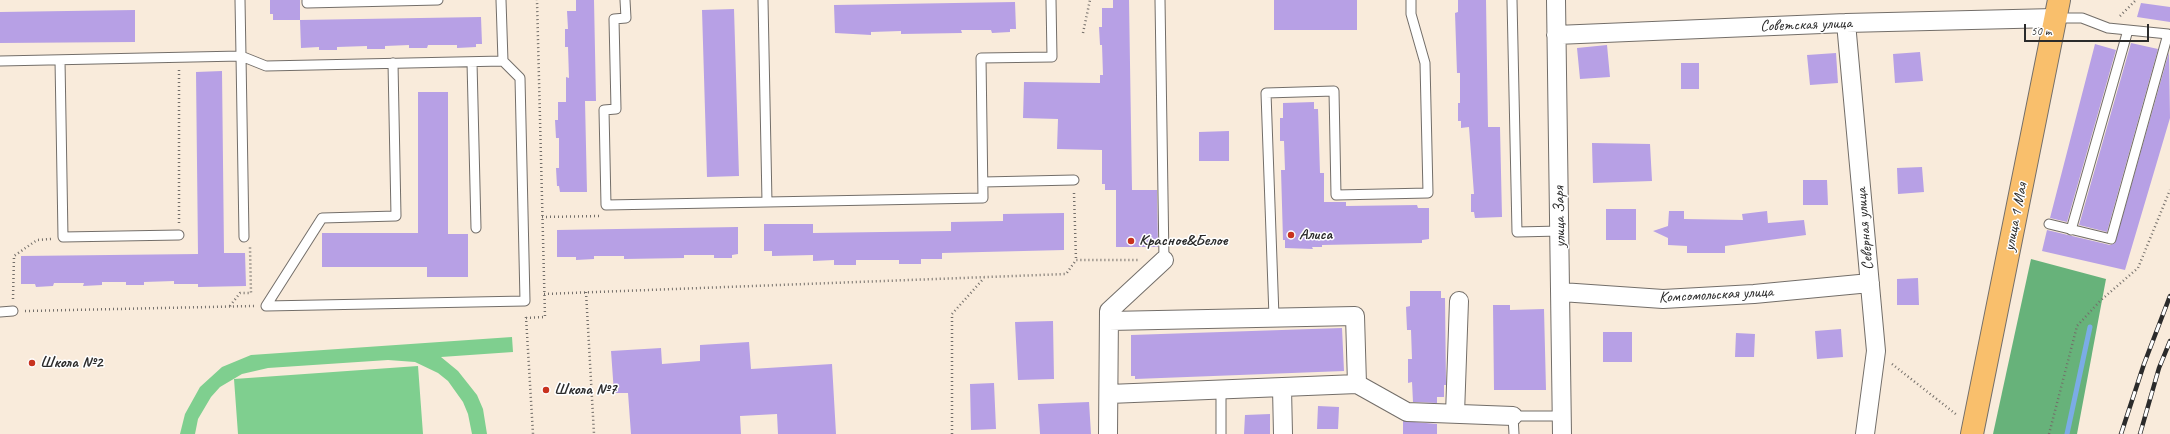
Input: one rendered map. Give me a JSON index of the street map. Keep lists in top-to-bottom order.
{
  "streets": {
    "main road": ["улица 1 Мая"],
    "street": [
      "Советская улица",
      "улица Заря",
      "Северная улица",
      "Комсомольская улица"
    ]
  },
  "crossings": [
    ["Советская улица", "улица Заря"],
    ["Советская улица", "улица 1 Мая"],
    ["Советская улица", "Северная улица"],
    ["улица Заря", "Комсомольская улица"],
    ["Северная улица", "Комсомольская улица"]
  ],
  "places": [
    "Алиса",
    "Красное&Белое",
    "Школа №2",
    "Школа №7"
  ],
  "scale_bar": "50 m"
}
